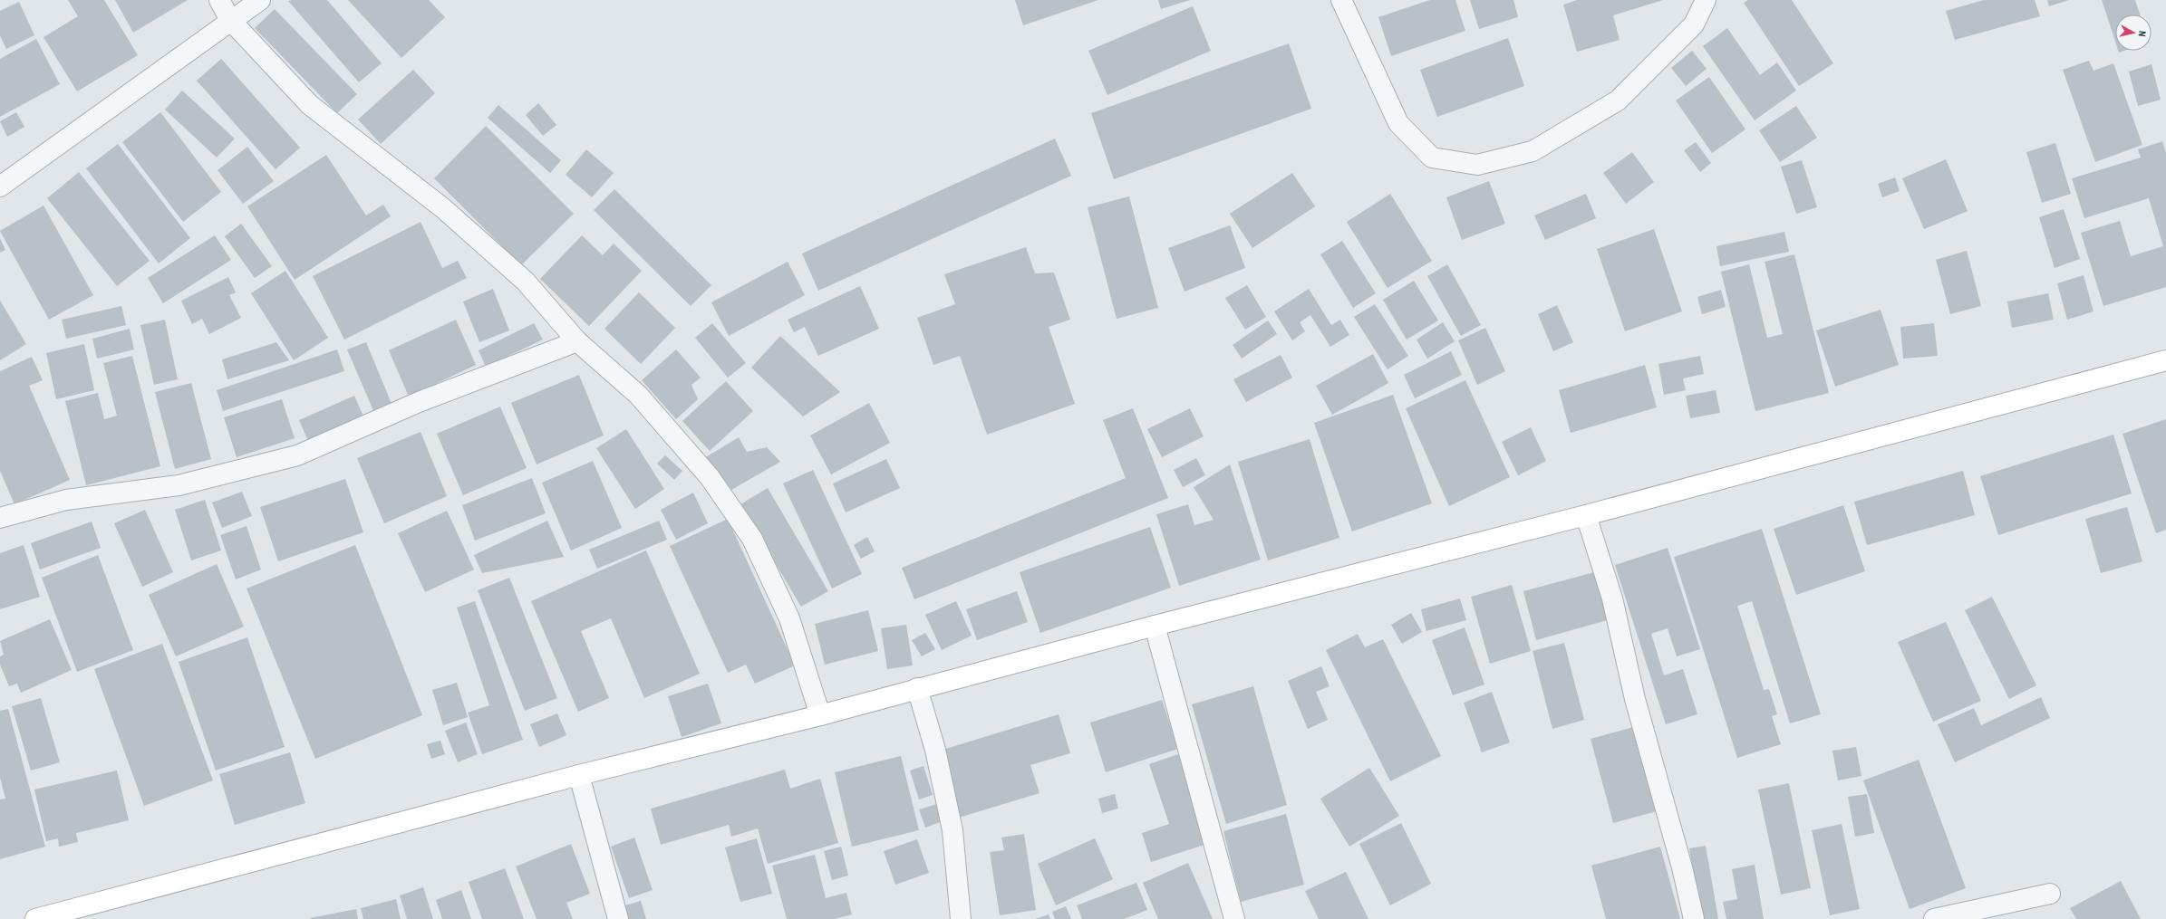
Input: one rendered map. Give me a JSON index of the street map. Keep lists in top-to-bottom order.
{
  "north": "right"
}
